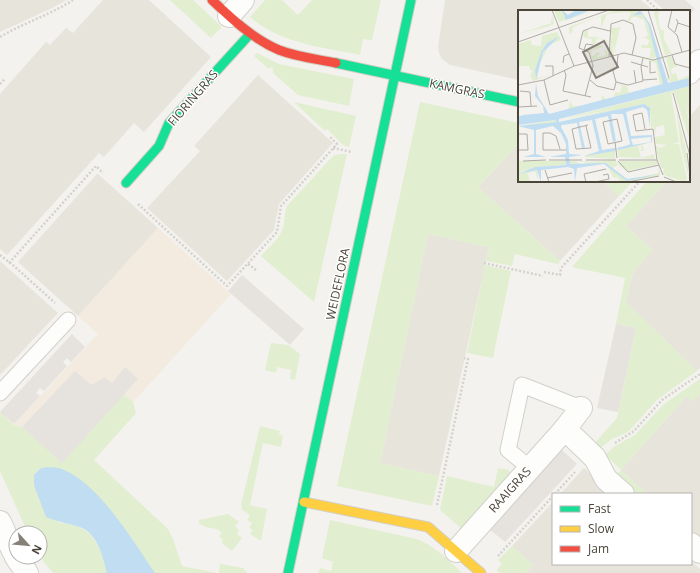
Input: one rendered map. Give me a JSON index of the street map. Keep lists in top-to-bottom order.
{
  "streets": {
    "street": [
      "KAMGRAS",
      "FIORINGRAS",
      "WEIDEFLORA",
      "RAAIGRAS"
    ]
  },
  "crossings": [
    ["KAMGRAS", "WEIDEFLORA"]
  ],
  "legend": ["Fast", "Slow", "Jam"],
  "north": "bottom right"
}
